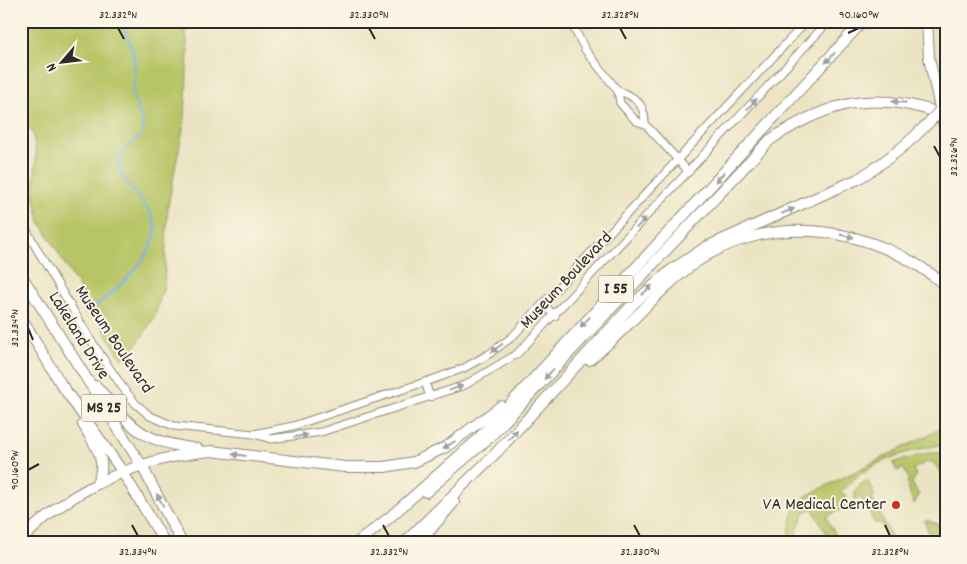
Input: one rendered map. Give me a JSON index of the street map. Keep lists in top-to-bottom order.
{
  "streets": {
    "highway": ["I 55", "Lakeland Drive", "MS 25"],
    "street": ["Museum Boulevard"]
  },
  "places": ["VA Medical Center"],
  "north": "bottom left",
  "coordinates": [
    "32.332°N",
    "32.330°N",
    "32.328°N",
    "90.160°W",
    "32.326°N",
    "32.334°N"
  ]
}
